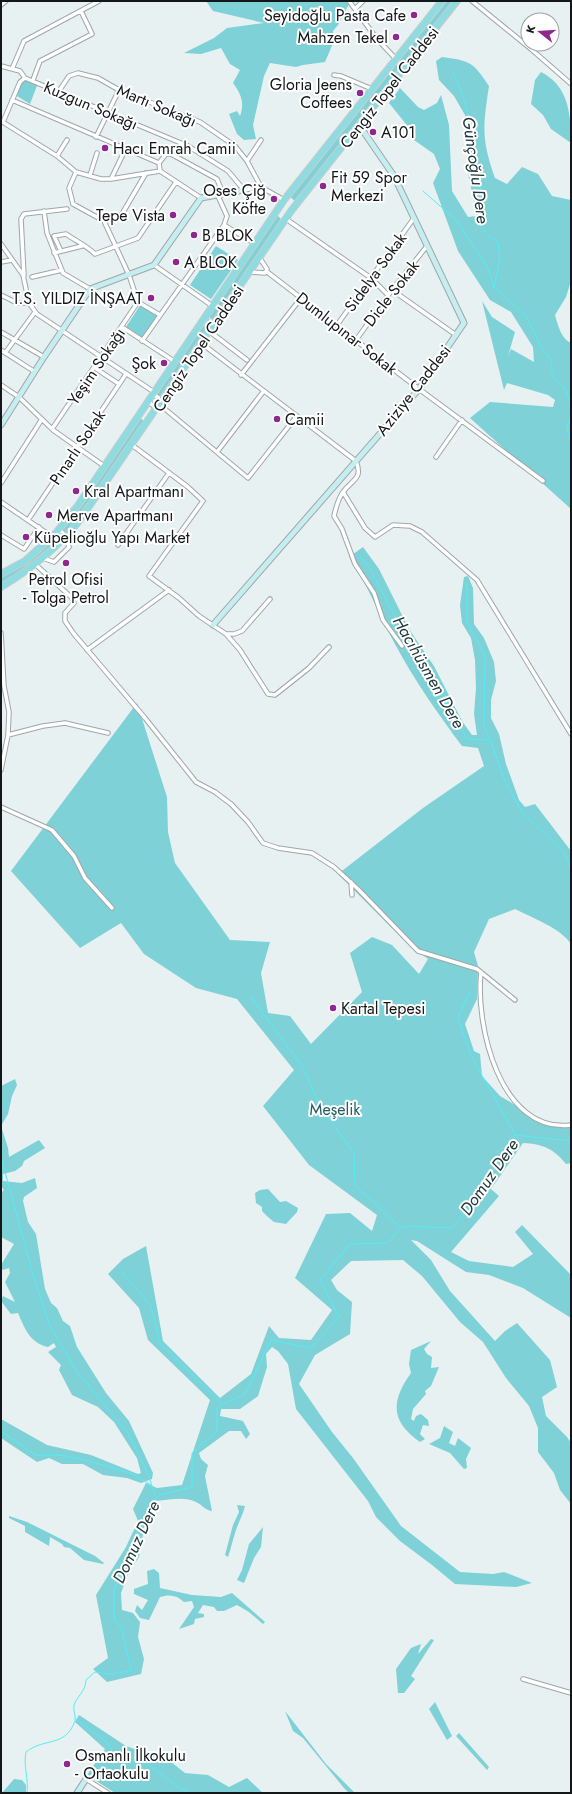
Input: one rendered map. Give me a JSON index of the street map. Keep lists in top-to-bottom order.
{
  "streets": {
    "main road": ["Cengiz Topel Caddesi"],
    "street": [
      "Kuzgun Sokağı",
      "Martı Sokağı",
      "Sidelya Sokak",
      "Dicle Sokak",
      "Dumlupınar Sokak",
      "Yeşim Sokağı",
      "Aziziye Caddesi",
      "Pınarlı Sokak"
    ]
  },
  "crossings": [
    ["Cengiz Topel Caddesi", "Aziziye Caddesi"],
    ["Kuzgun Sokağı", "Martı Sokağı"],
    ["Sidelya Sokak", "Dumlupınar Sokak"],
    ["Sidelya Sokak", "Aziziye Caddesi"],
    ["Dicle Sokak", "Dumlupınar Sokak"],
    ["Dicle Sokak", "Aziziye Caddesi"],
    ["Dumlupınar Sokak", "Aziziye Caddesi"]
  ],
  "water": ["Günçoğlu Dere", "Hacıhüsmen Dere", "Domuz Dere"],
  "parks": ["Meşelik"],
  "places": [
    "Seyidoğlu Pasta Cafe",
    "Mahzen Tekel",
    "Gloria Jeens Coffees",
    "A101",
    "Hacı Emrah Camii",
    "Fit 59 Spor Merkezi",
    "Oses Çiğ Köfte",
    "Tepe Vista",
    "B BLOK",
    "A BLOK",
    "T.S. YILDIZ İNŞAAT",
    "Şok",
    "Camii",
    "Kral Apartmanı",
    "Merve Apartmanı",
    "Küpelioğlu Yapı Market",
    "Petrol Ofisi - Tolga Petrol",
    "Kartal Tepesi",
    "Osmanlı İlkokulu - Ortaokulu"
  ],
  "north": "left"
}
